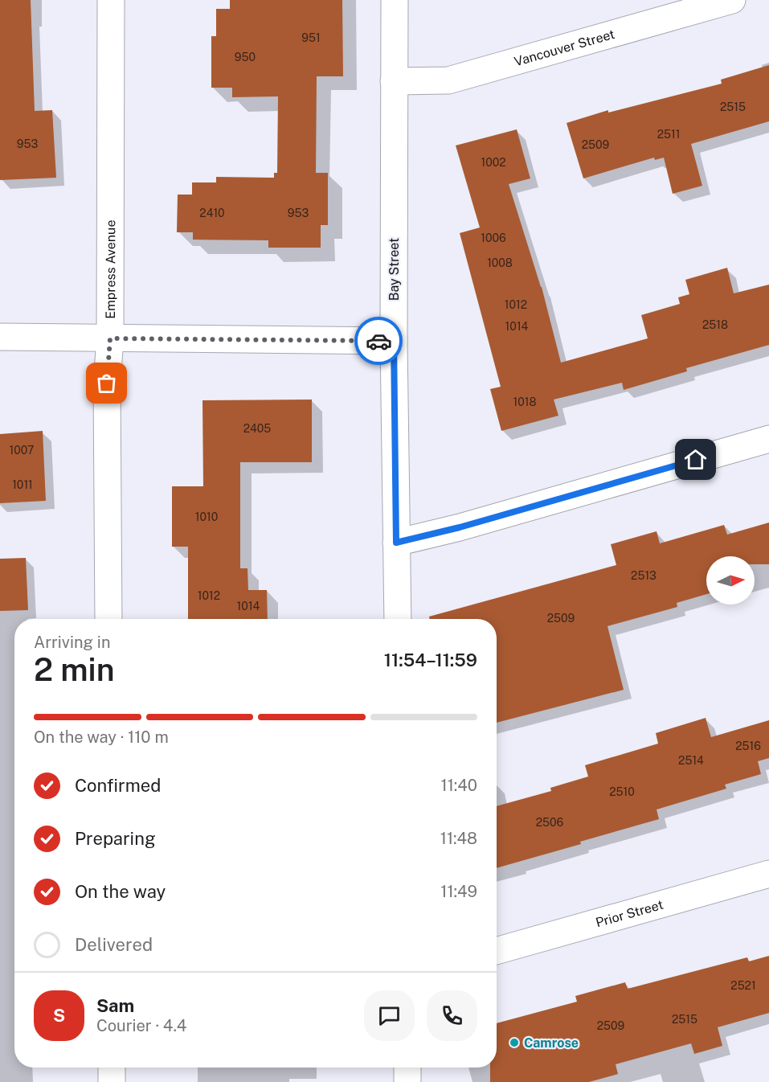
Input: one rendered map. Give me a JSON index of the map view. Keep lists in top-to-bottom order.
{
  "streets": {
    "street": [
      "Vancouver Street",
      "Empress Avenue",
      "Bay Street",
      "Prior Street"
    ]
  },
  "crossings": [
    ["Vancouver Street", "Bay Street"]
  ],
  "places": ["Camrose"],
  "house_numbers": [
    "951",
    "950",
    "2515",
    "2511",
    "953",
    "2509",
    "1002",
    "2410",
    "953",
    "1006",
    "1008",
    "1012",
    "2518",
    "1014",
    "1018",
    "2405",
    "1007",
    "1011",
    "1010",
    "2513",
    "1012",
    "1014",
    "2509",
    "2516",
    "2514",
    "2510",
    "2506",
    "2521",
    "2515",
    "2509"
  ],
  "north": "right",
  "page": {
    "heading": ["2 min", "Arriving in", "11:54–11:59"],
    "panel": ["Sam", "Courier · 4.4"],
    "bar": "On the way · 110 m",
    "list": [
      ["Confirmed", "11:40"],
      ["Preparing", "11:48"],
      ["On the way", "11:49"],
      "Delivered"
    ],
    "round": "S"
  }
}
